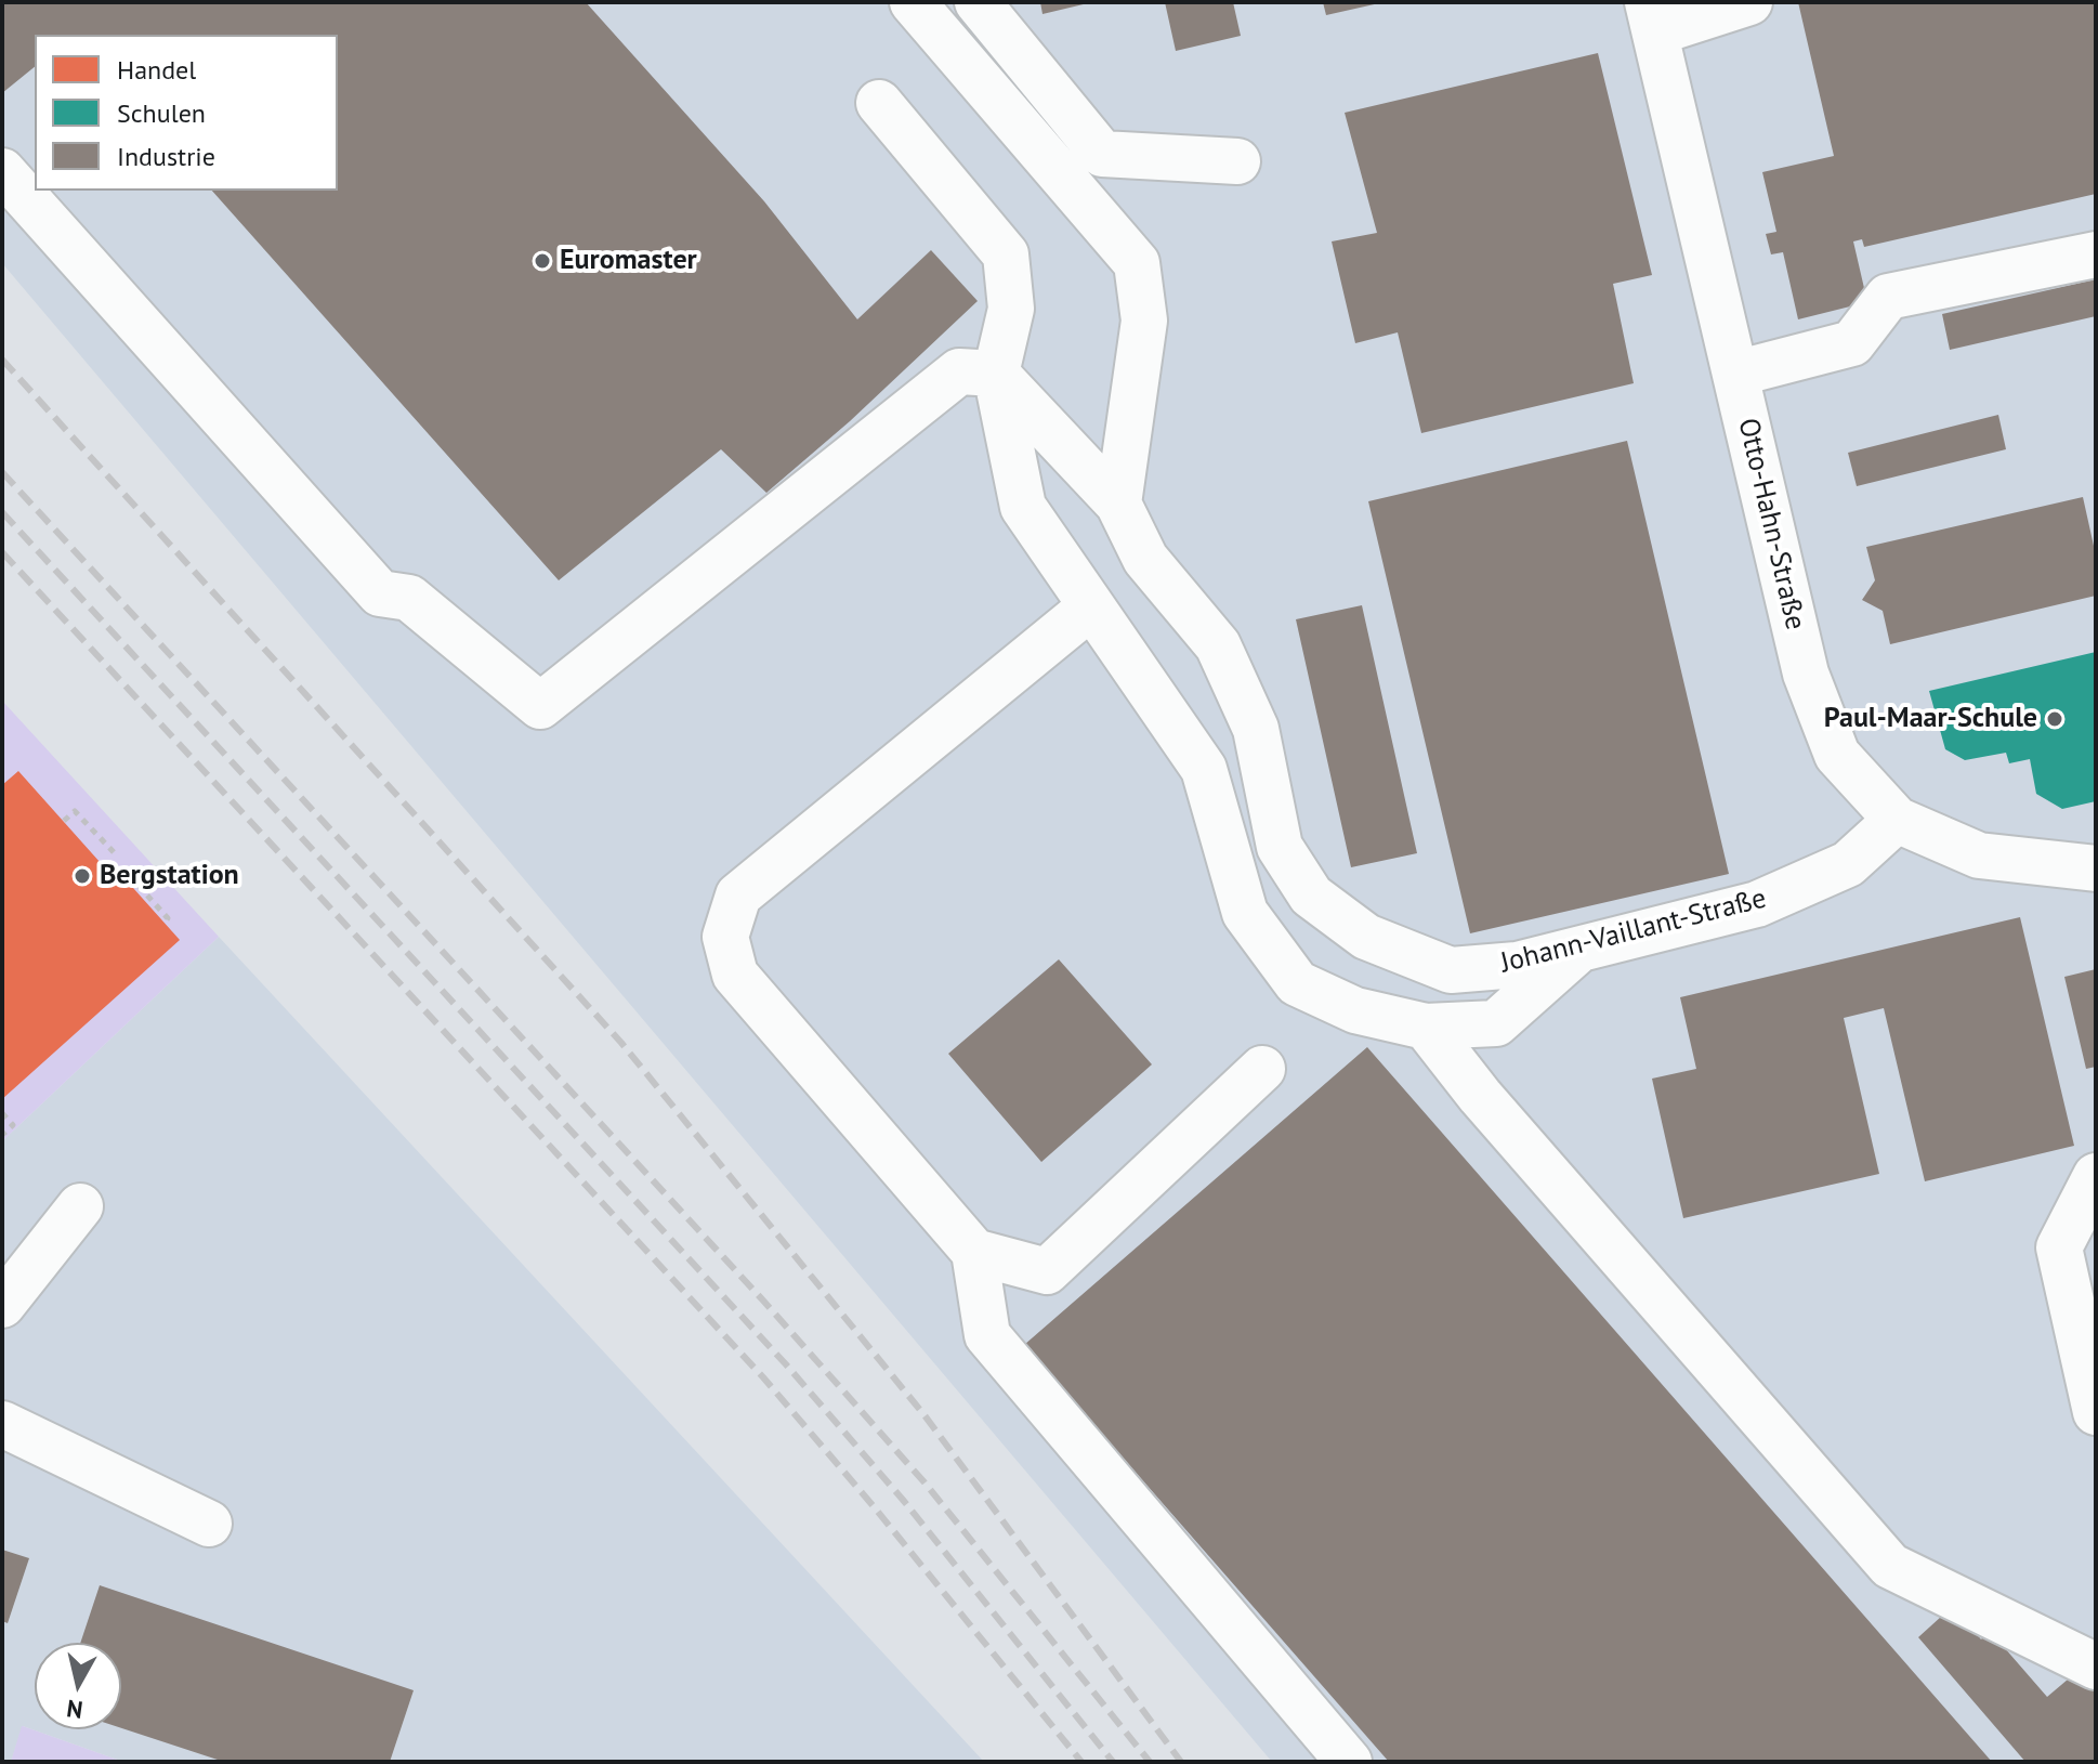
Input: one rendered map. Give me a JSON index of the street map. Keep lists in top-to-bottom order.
{
  "streets": {
    "street": ["Otto-Hahn-Straße", "Johann-Vaillant-Straße"]
  },
  "crossings": [
    ["Otto-Hahn-Straße", "Johann-Vaillant-Straße"]
  ],
  "places": ["Euromaster", "Paul-Maar-Schule", "Bergstation"],
  "legend": ["Handel", "Schulen", "Industrie"],
  "north": "bottom"
}
